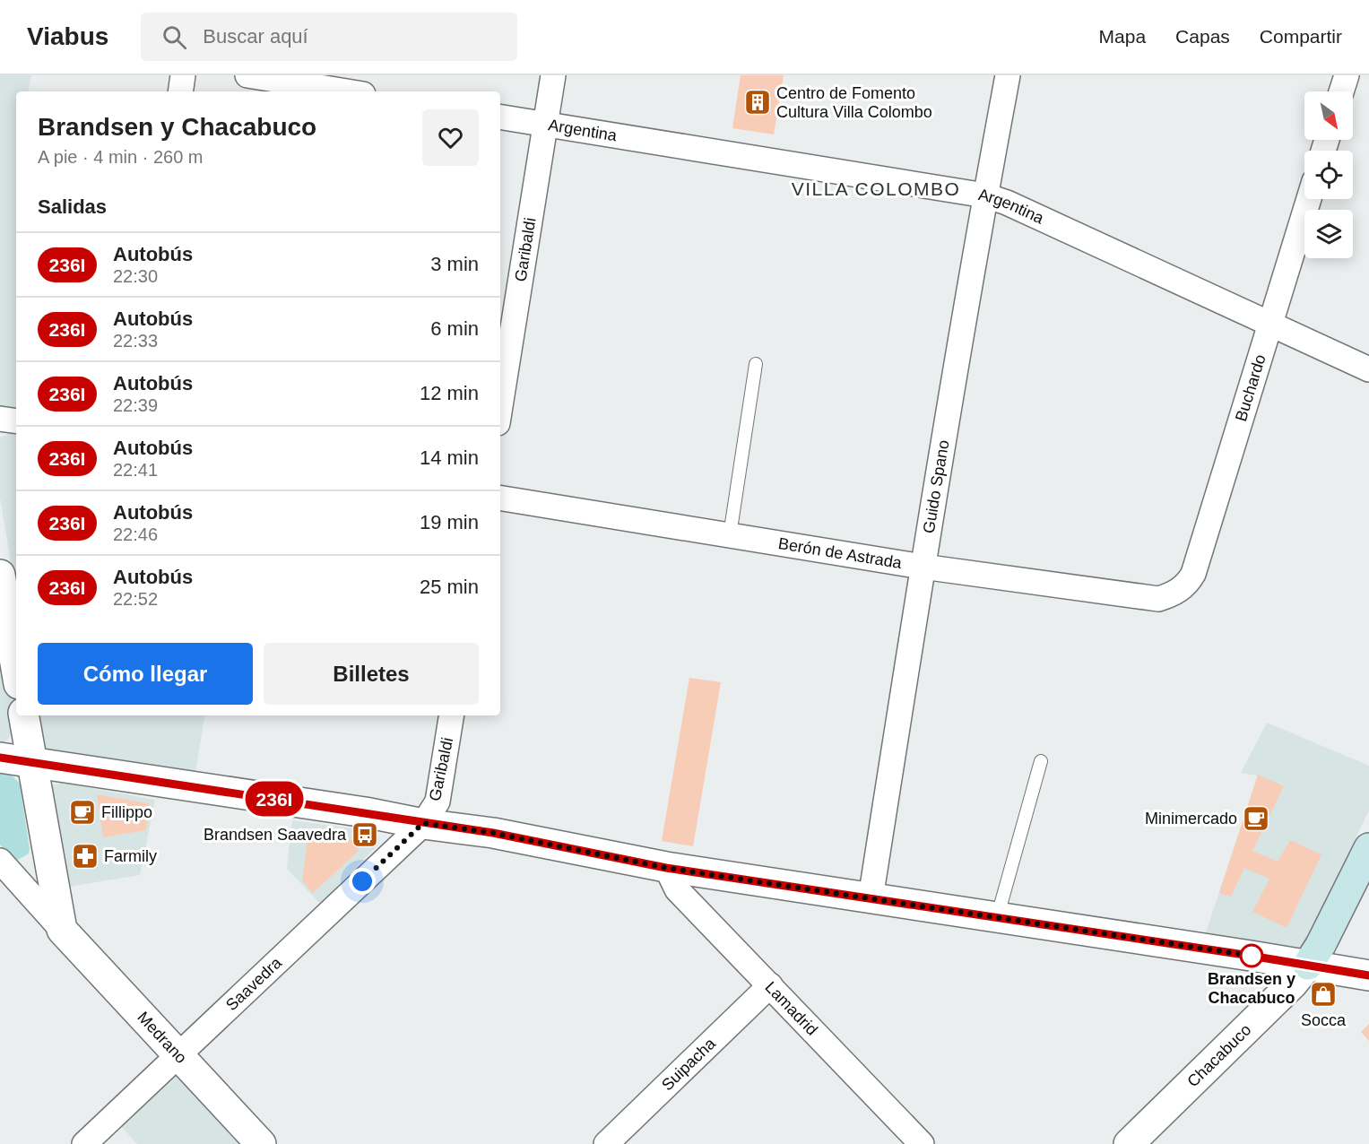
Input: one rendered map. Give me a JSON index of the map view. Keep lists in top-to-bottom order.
{
  "streets": {
    "street": [
      "Argentina",
      "Garibaldi",
      "Buchardo",
      "Guido Spano",
      "Berón de Astrada",
      "Saavedra",
      "Lamadrid",
      "Medrano",
      "Chacabuco",
      "Suipacha"
    ]
  },
  "crossings": [
    ["Argentina", "Garibaldi"],
    ["Argentina", "Buchardo"],
    ["Argentina", "Guido Spano"],
    ["Garibaldi", "Saavedra"],
    ["Buchardo", "Berón de Astrada"],
    ["Guido Spano", "Berón de Astrada"],
    ["Saavedra", "Medrano"],
    ["Lamadrid", "Suipacha"]
  ],
  "districts": ["VILLA COLOMBO"],
  "places": {
    "building": ["Centro de Fomento Cultura Villa Colombo"],
    "cafe": ["Fillippo", "Minimercado"],
    "bus stop": ["Brandsen Saavedra"],
    "pharmacy": ["Farmily"],
    "other": ["Brandsen y Chacabuco"],
    "shop": ["Socca"]
  },
  "lines": ["bus line 236I"],
  "north": "bottom right",
  "page": {
    "header": "Viabus",
    "search": "Buscar aquí",
    "nav": ["Mapa", "Capas", "Compartir"],
    "on_map": "236I",
    "heading": [
      ["Brandsen y Chacabuco", "A pie · 4 min · 260 m"],
      "Salidas"
    ],
    "list": [
      {
        "mark": "236I",
        "name": "Autobús",
        "note": "22:30",
        "value": "3 min"
      },
      {
        "mark": "236I",
        "name": "Autobús",
        "note": "22:33",
        "value": "6 min"
      },
      {
        "mark": "236I",
        "name": "Autobús",
        "note": "22:39",
        "value": "12 min"
      },
      {
        "mark": "236I",
        "name": "Autobús",
        "note": "22:41",
        "value": "14 min"
      },
      {
        "mark": "236I",
        "name": "Autobús",
        "note": "22:46",
        "value": "19 min"
      },
      {
        "mark": "236I",
        "name": "Autobús",
        "note": "22:52",
        "value": "25 min"
      }
    ],
    "buttons": ["Cómo llegar", "Billetes"]
  }
}
